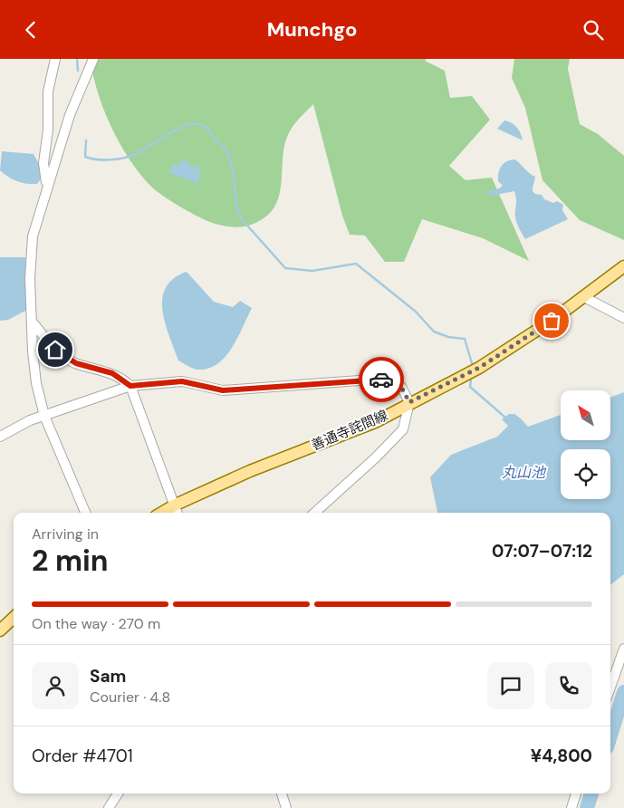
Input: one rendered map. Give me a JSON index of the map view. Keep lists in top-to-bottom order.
{
  "streets": {
    "main road": ["善通寺詫間線"]
  },
  "water": ["丸山池"],
  "north": "top left",
  "page": {
    "header": "Munchgo",
    "heading": ["2 min", "Arriving in", "07:07–07:12"],
    "panel": [
      "Sam",
      "Courier · 4.8",
      "Order #4701",
      "¥4,800"
    ],
    "bar": "On the way · 270 m"
  }
}
